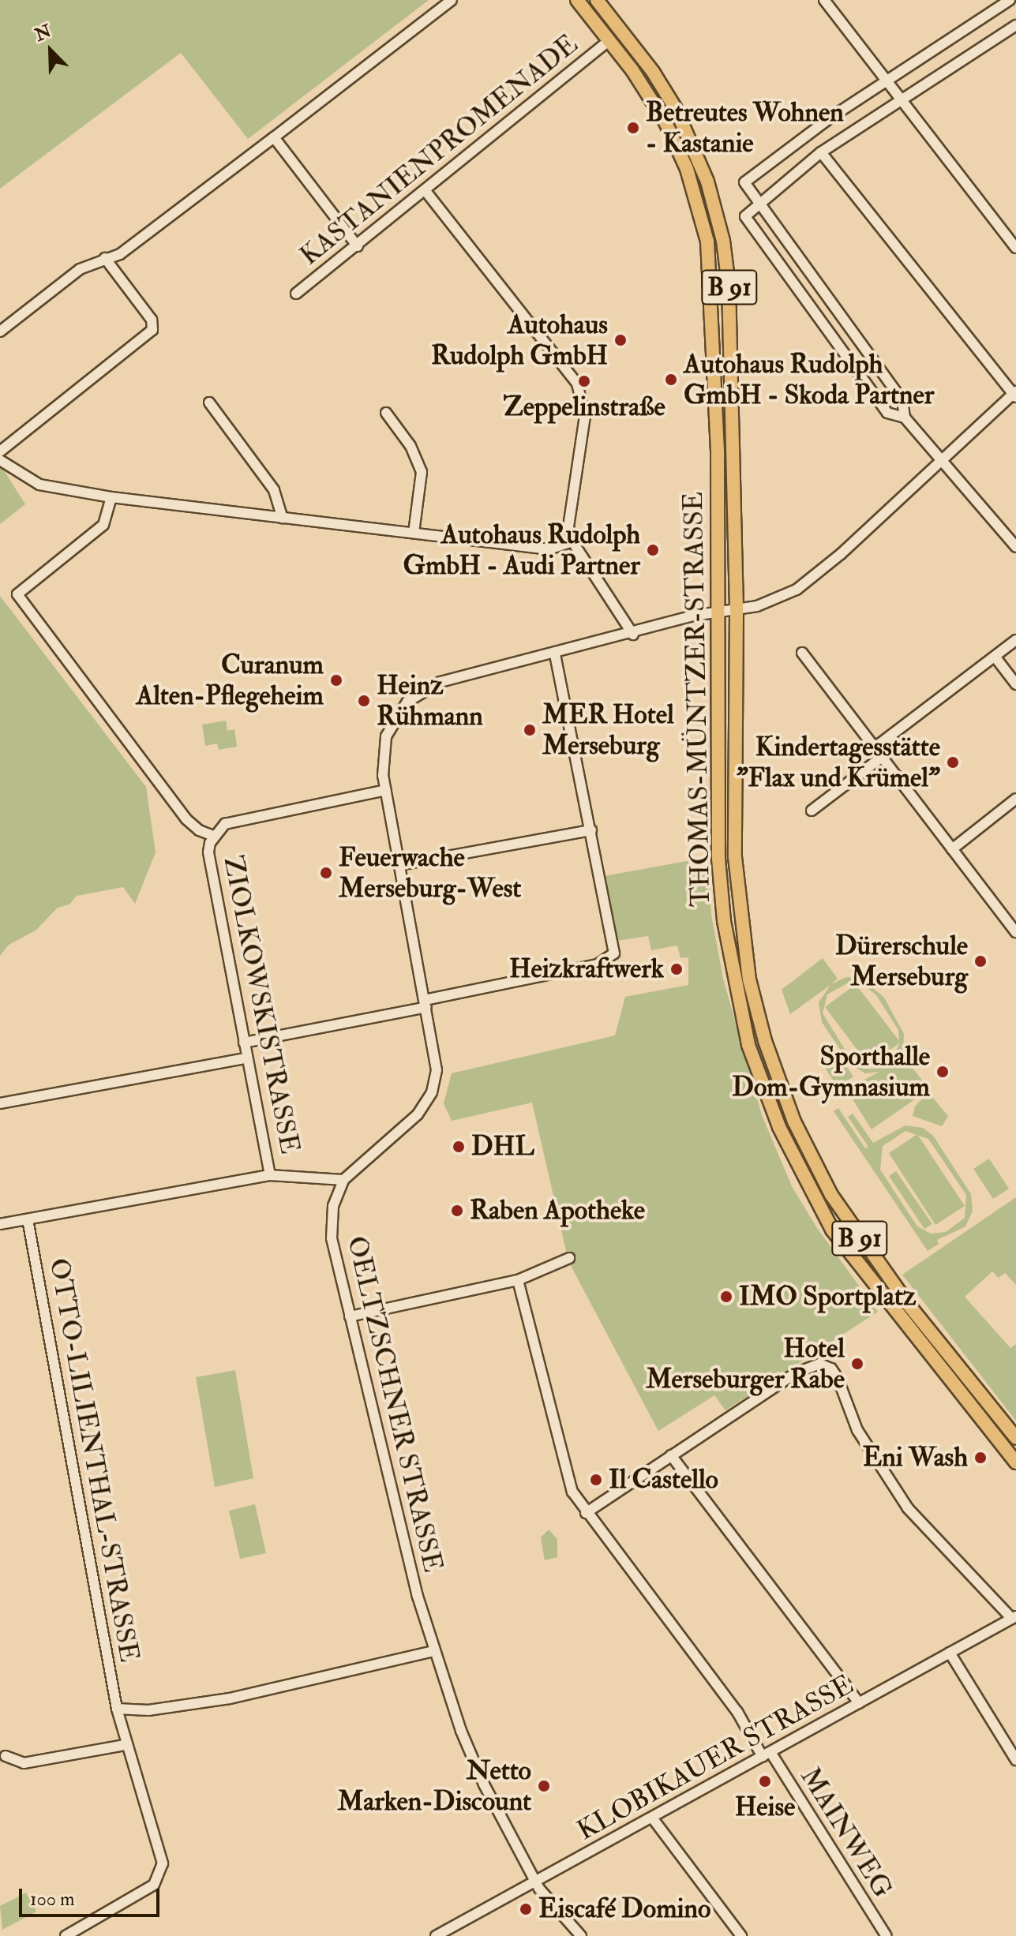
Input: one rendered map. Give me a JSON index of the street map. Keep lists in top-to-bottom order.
{
  "streets": {
    "main road": ["B 91", "THOMAS-MÜNTZER-STRASSE"],
    "street": [
      "KASTANIENPROMENADE",
      "ZIOLKOWSKISTRASSE",
      "OELTZSCHNER STRASSE",
      "OTTO-LILIENTHAL-STRASSE",
      "KLOBIKAUER STRASSE",
      "MAINWEG"
    ]
  },
  "crossings": [
    ["KASTANIENPROMENADE", "THOMAS-MÜNTZER-STRASSE"],
    ["OELTZSCHNER STRASSE", "KLOBIKAUER STRASSE"],
    ["KLOBIKAUER STRASSE", "MAINWEG"]
  ],
  "places": [
    "Betreutes Wohnen - Kastanie",
    "Autohaus Rudolph GmbH",
    "Autohaus Rudolph GmbH - Skoda Partner",
    "Zeppelinstraße",
    "Autohaus Rudolph GmbH - Audi Partner",
    "Curanum Alten-Pflegeheim",
    "Heinz Rühmann",
    "MER Hotel Merseburg",
    "Kindertagesstätte \"Flax und Krümel\"",
    "Feuerwache Merseburg-West",
    "Dürerschule Merseburg",
    "Heizkraftwerk",
    "Sporthalle Dom-Gymnasium",
    "DHL",
    "Raben Apotheke",
    "IMO Sportplatz",
    "Hotel Merseburger Rabe",
    "Eni Wash",
    "Il Castello",
    "Heise",
    "Netto Marken-Discount",
    "Eiscafé Domino"
  ],
  "scale_bar": "100 m",
  "north": "top left"
}
